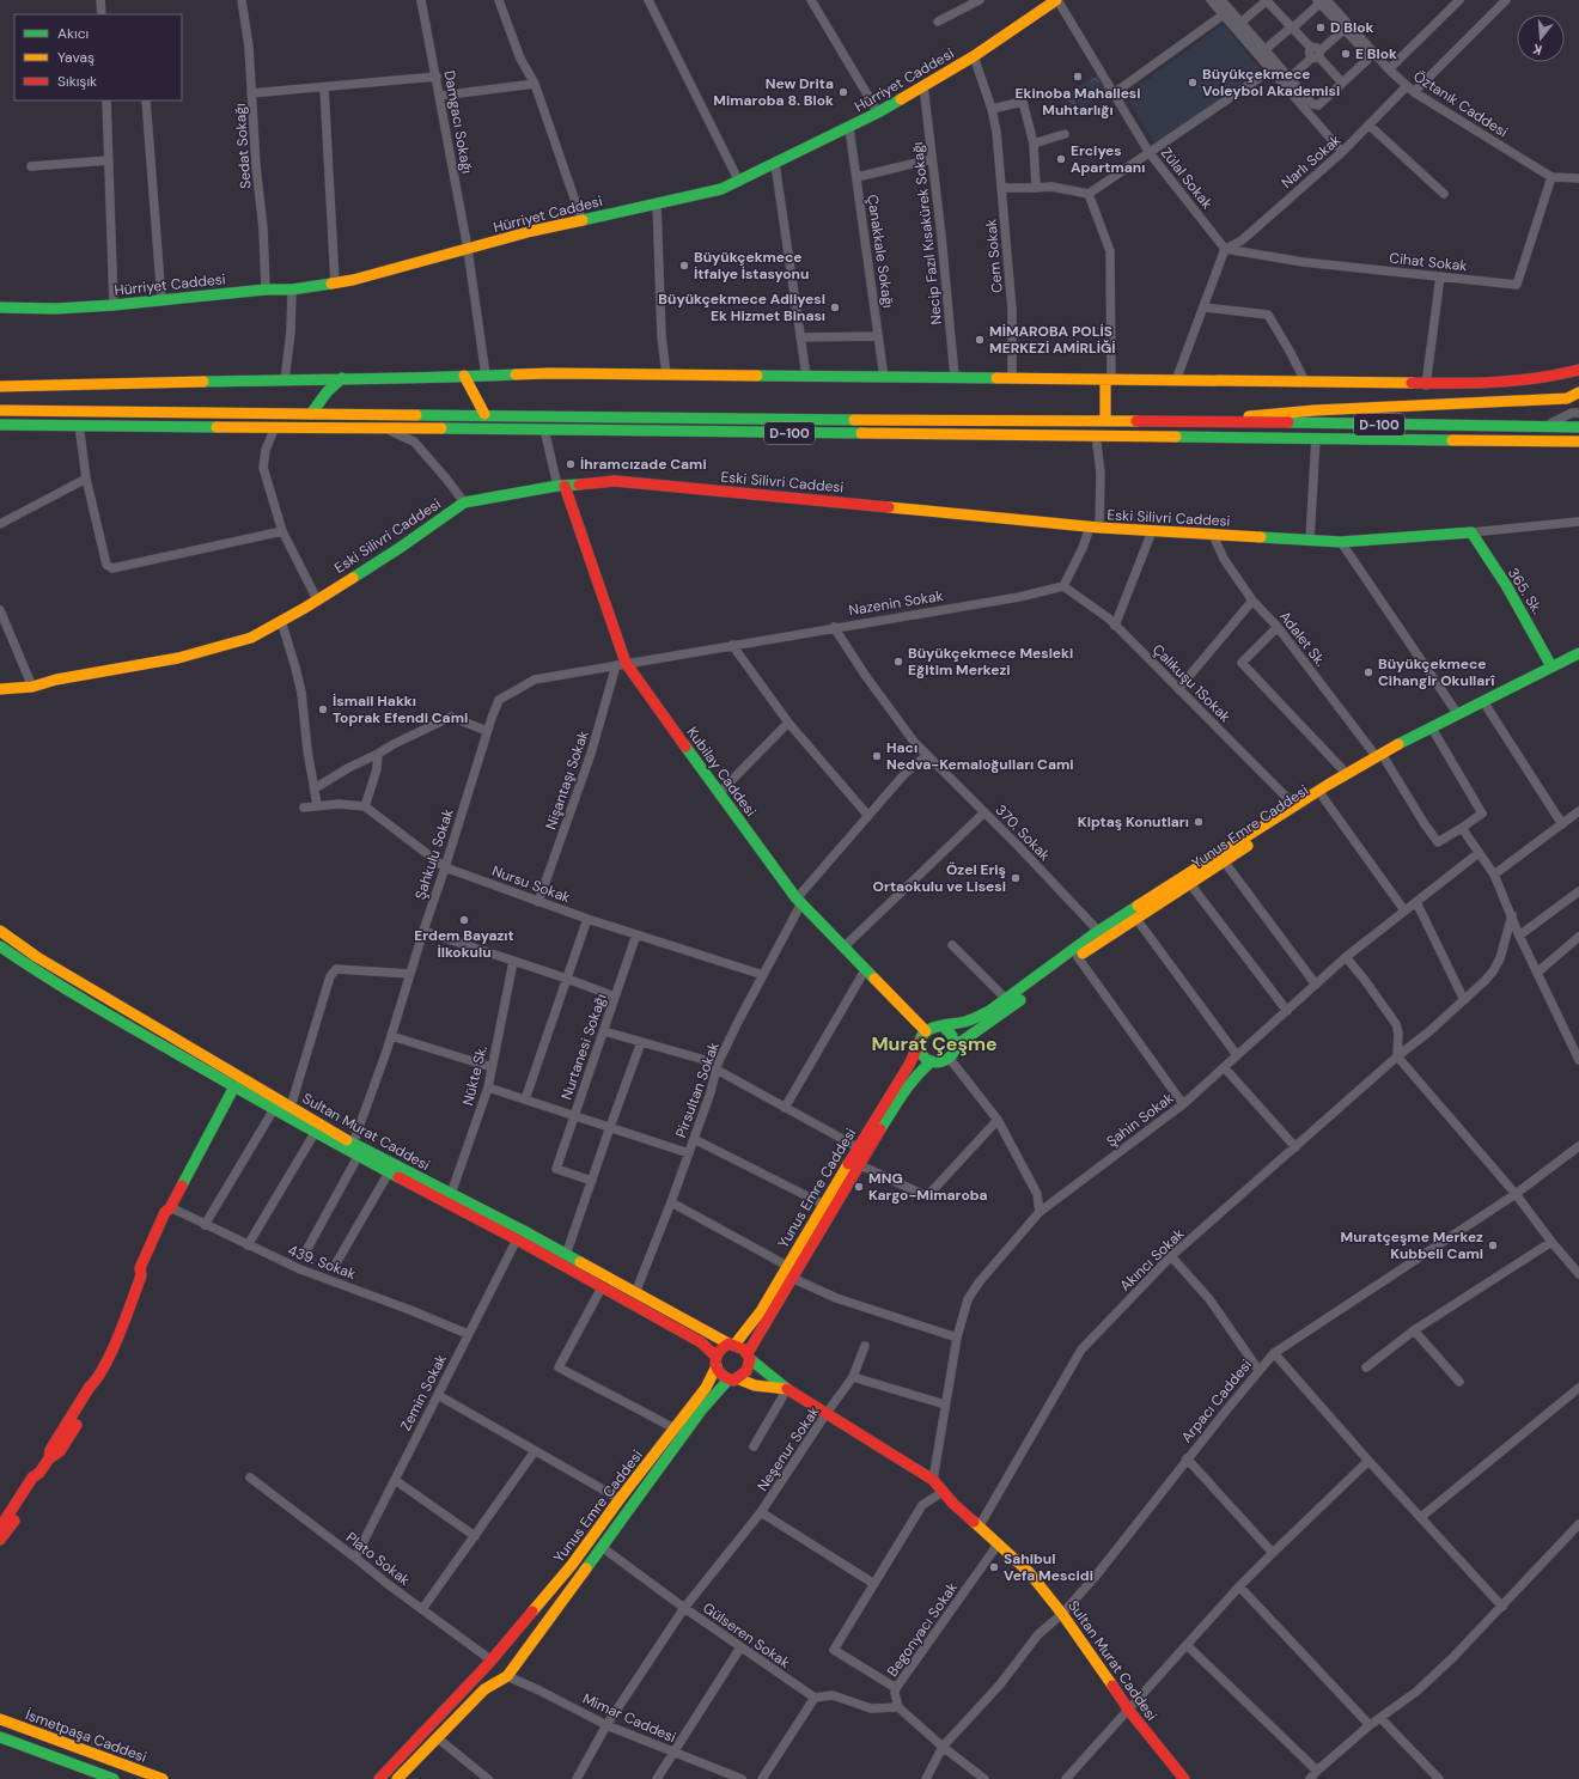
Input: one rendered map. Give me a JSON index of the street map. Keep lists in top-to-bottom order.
{
  "streets": {
    "main road": [
      "Hürriyet Caddesi",
      "D-100",
      "Eski Silivri Caddesi",
      "365. Sk.",
      "Kubilay Caddesi",
      "Yunus Emre Caddesi",
      "Sultan Murat Caddesi",
      "İsmetpaşa Caddesi"
    ],
    "street": [
      "Öztanık Caddesi",
      "Damgacı Sokağı",
      "Sedat Sokağı",
      "Narlı Sokak",
      "Zülal Sokak",
      "Necip Fazıl Kısakürek Sokağı",
      "Çanakkale Sokağı",
      "Cem Sokak",
      "Cihat Sokak",
      "Nazenin Sokak",
      "Adalet Sk.",
      "Çalıkuşu 1Sokak",
      "Nişantaşı Sokak",
      "370. Sokak",
      "Şahkulu Sokak",
      "Nursu Sokak",
      "Nurtanesi Sokağı",
      "Nükte Sk.",
      "Pirsultan Sokak",
      "Şahin Sokak",
      "Akıncı Sokak",
      "439. Sokak",
      "Zemin Sokak",
      "Arpacı Caddesi",
      "Neşenur Sokak",
      "Plato Sokak",
      "Begonyacı Sokak",
      "Gülseren Sokak",
      "Mimar Caddesi"
    ]
  },
  "crossings": [
    ["Hürriyet Caddesi", "Damgacı Sokağı"],
    ["Hürriyet Caddesi", "Sedat Sokağı"],
    ["Hürriyet Caddesi", "Zülal Sokak"],
    ["Hürriyet Caddesi", "Necip Fazıl Kısakürek Sokağı"],
    ["Hürriyet Caddesi", "Çanakkale Sokağı"],
    ["Hürriyet Caddesi", "Cem Sokak"],
    ["Öztanık Caddesi", "Narlı Sokak"],
    ["Öztanık Caddesi", "Cihat Sokak"],
    ["Narlı Sokak", "Zülal Sokak"],
    ["Narlı Sokak", "Cihat Sokak"],
    ["Zülal Sokak", "Cihat Sokak"],
    ["Eski Silivri Caddesi", "365. Sk."],
    ["Eski Silivri Caddesi", "Adalet Sk."],
    ["Eski Silivri Caddesi", "Kubilay Caddesi"],
    ["365. Sk.", "Yunus Emre Caddesi"],
    ["Nazenin Sokak", "Çalıkuşu 1Sokak"],
    ["Nazenin Sokak", "Kubilay Caddesi"],
    ["Nazenin Sokak", "Nişantaşı Sokak"],
    ["Nazenin Sokak", "370. Sokak"],
    ["Nazenin Sokak", "Şahkulu Sokak"],
    ["Adalet Sk.", "Yunus Emre Caddesi"],
    ["Kubilay Caddesi", "Nişantaşı Sokak"],
    ["Kubilay Caddesi", "Yunus Emre Caddesi"],
    ["Kubilay Caddesi", "Şahkulu Sokak"],
    ["Kubilay Caddesi", "Pirsultan Sokak"],
    ["Nişantaşı Sokak", "Şahkulu Sokak"],
    ["Nişantaşı Sokak", "Nursu Sokak"],
    ["Yunus Emre Caddesi", "Sultan Murat Caddesi"],
    ["Yunus Emre Caddesi", "Plato Sokak"],
    ["Yunus Emre Caddesi", "Mimar Caddesi"],
    ["370. Sokak", "Pirsultan Sokak"],
    ["Şahkulu Sokak", "Nursu Sokak"],
    ["Şahkulu Sokak", "Sultan Murat Caddesi"],
    ["Nursu Sokak", "Nurtanesi Sokağı"],
    ["Nursu Sokak", "Pirsultan Sokak"],
    ["Nükte Sk.", "Sultan Murat Caddesi"],
    ["Pirsultan Sokak", "Sultan Murat Caddesi"],
    ["Şahin Sokak", "Sultan Murat Caddesi"],
    ["Sultan Murat Caddesi", "Akıncı Sokak"],
    ["Sultan Murat Caddesi", "Zemin Sokak"],
    ["Sultan Murat Caddesi", "Arpacı Caddesi"],
    ["Sultan Murat Caddesi", "Neşenur Sokak"],
    ["Sultan Murat Caddesi", "Begonyacı Sokak"],
    ["439. Sokak", "Zemin Sokak"],
    ["Zemin Sokak", "Plato Sokak"],
    ["Neşenur Sokak", "Gülseren Sokak"],
    ["Plato Sokak", "Mimar Caddesi"],
    ["Gülseren Sokak", "Mimar Caddesi"]
  ],
  "districts": ["Murat Çeşme"],
  "places": [
    "D Blok",
    "E Blok",
    "Ekinoba Mahallesi Muhtarlığı",
    "Büyükçekmece Voleybol Akademisi",
    "New Drita Mimaroba 8. Blok",
    "Erciyes Apartmanı",
    "Büyükçekmece İtfaiye İstasyonu",
    "Büyükçekmece Adliyesi Ek Hizmet Binası",
    "MİMAROBA POLİS MERKEZİ AMİRLİĞİ",
    "İhramcızade Cami",
    "Büyükçekmece Mesleki Eğitim Merkezi",
    "Büyükçekmece Cihangir Okullarî",
    "İsmail Hakkı Toprak Efendi Cami",
    "Hacı Nedva-Kemaloğulları Cami",
    "Kiptaş Konutları",
    "Özel Eriş Ortaokulu ve Lisesi",
    "Erdem Bayazıt İlkokulu",
    "MNG Kargo-Mimaroba",
    "Muratçeşme Merkez Kubbeli Cami",
    "Sahibul Vefa Mescidi"
  ],
  "legend": ["Akıcı", "Yavaş", "Sıkışık"],
  "north": "bottom"
}
